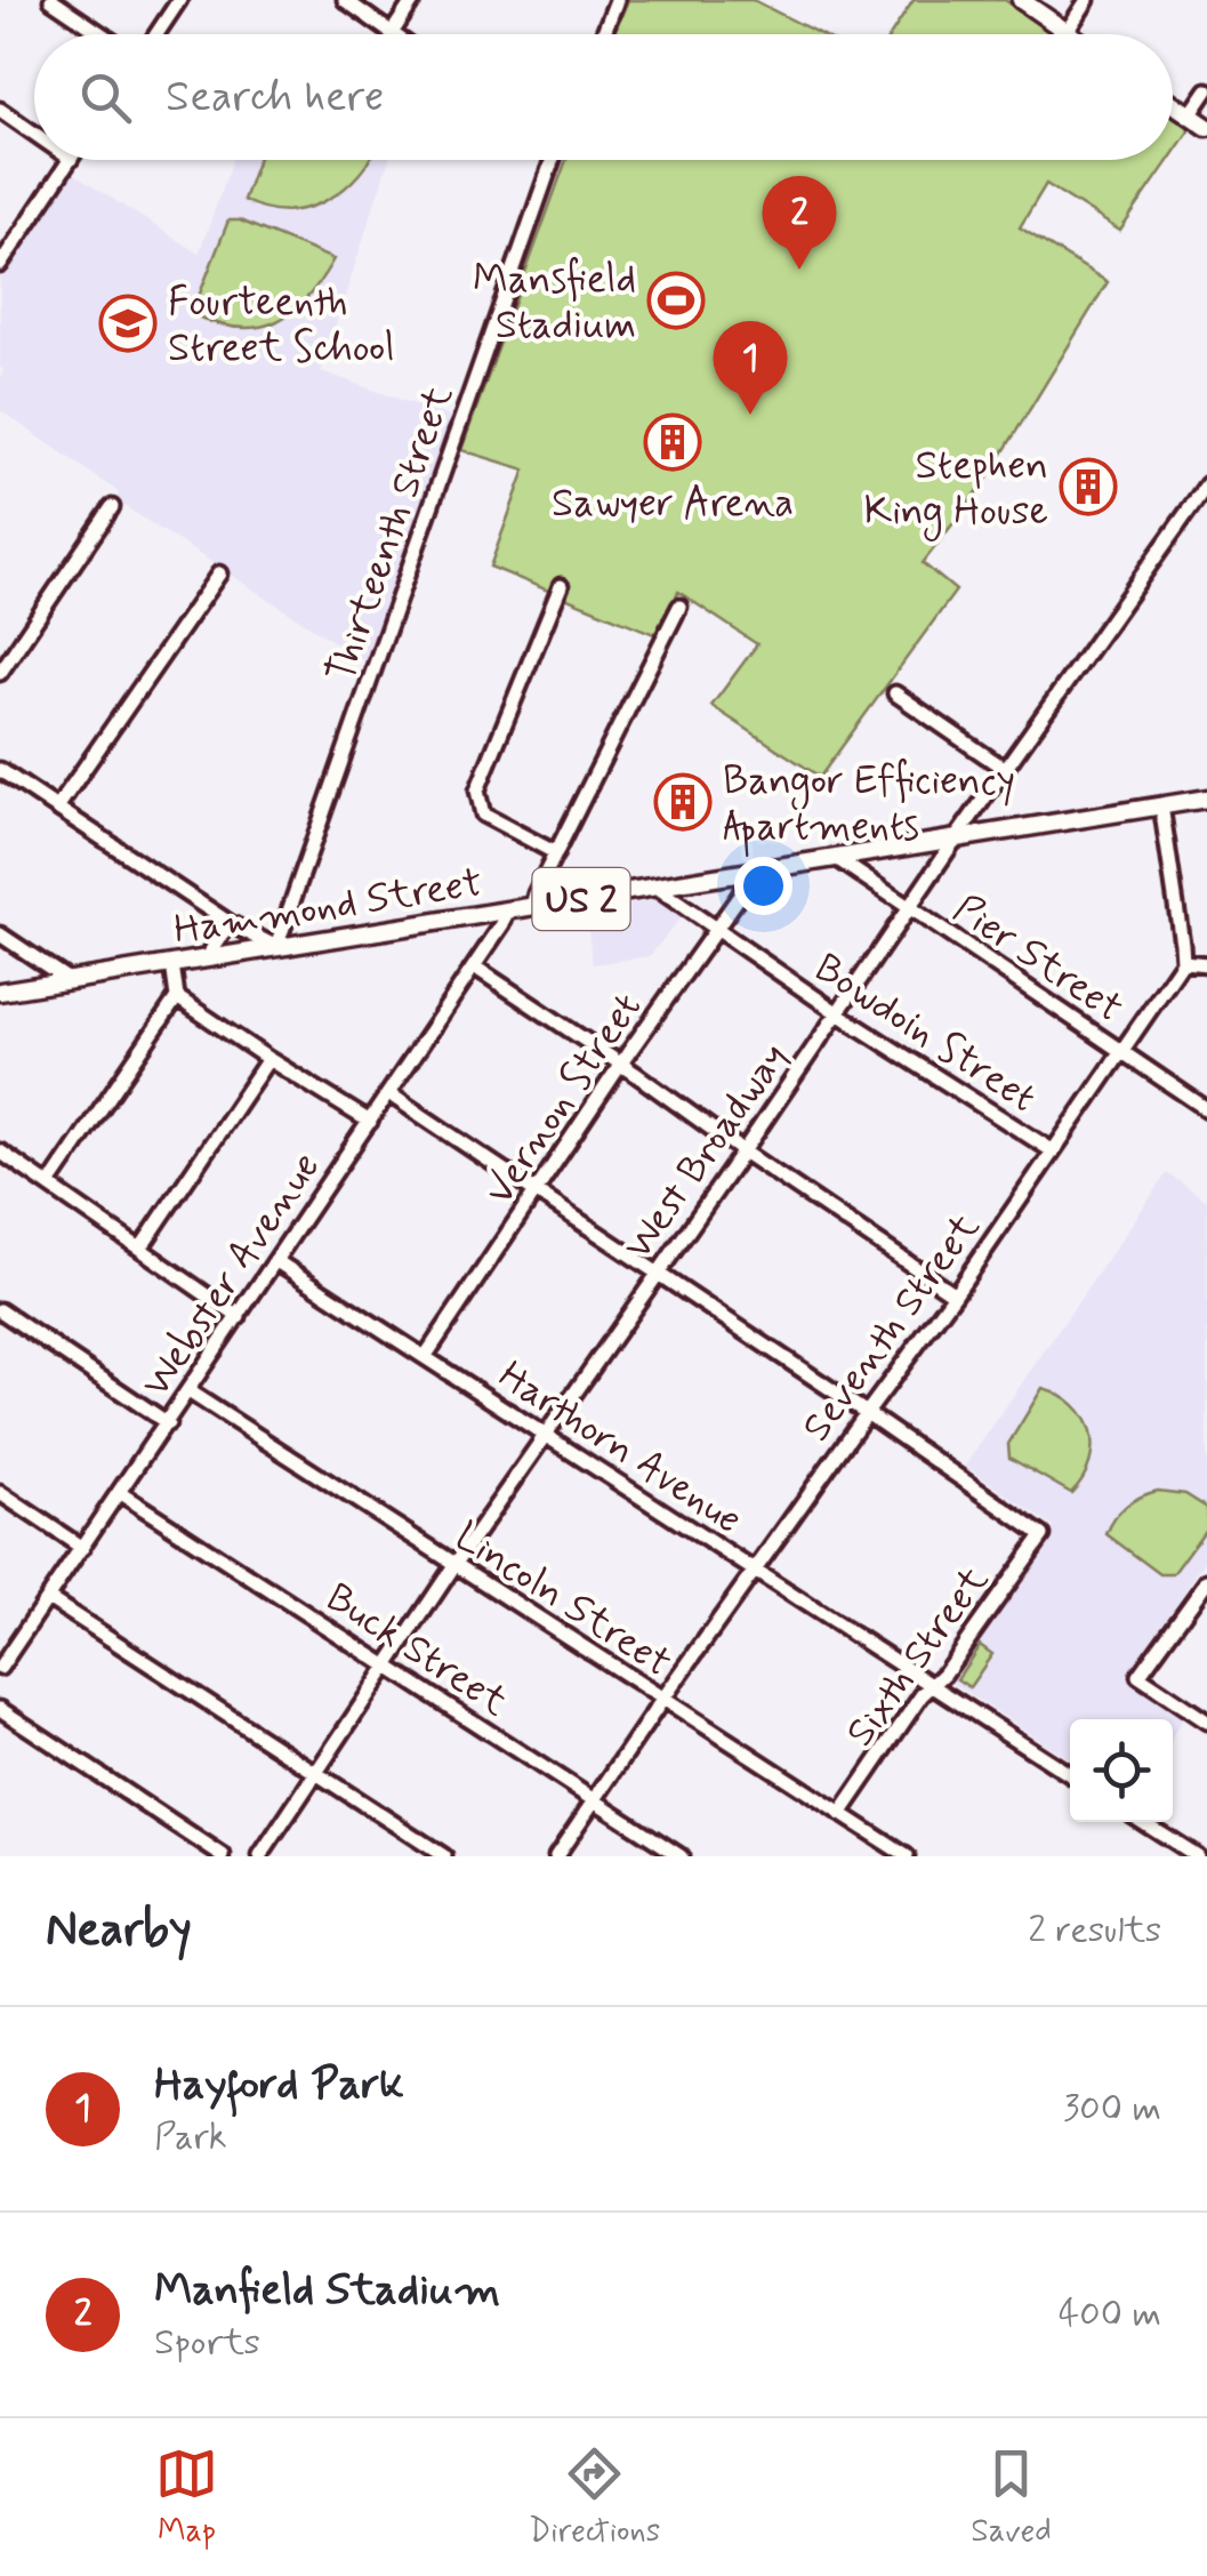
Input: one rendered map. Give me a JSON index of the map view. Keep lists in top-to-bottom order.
{
  "streets": {
    "main road": ["US 2", "Hammond Street"],
    "street": [
      "Thirteenth Street",
      "Pier Street",
      "Bowdoin Street",
      "Vernon Street",
      "West Broadway",
      "Webster Avenue",
      "Seventh Street",
      "Harthorn Avenue",
      "Lincoln Street",
      "Buck Street",
      "Sixth Street"
    ]
  },
  "crossings": [
    ["Thirteenth Street", "Hammond Street"],
    ["Hammond Street", "Pier Street"],
    ["Hammond Street", "Bowdoin Street"],
    ["Hammond Street", "Vernon Street"],
    ["Hammond Street", "West Broadway"],
    ["Hammond Street", "Webster Avenue"],
    ["Pier Street", "West Broadway"],
    ["Pier Street", "Seventh Street"],
    ["Bowdoin Street", "Vernon Street"],
    ["Bowdoin Street", "West Broadway"],
    ["Bowdoin Street", "Seventh Street"],
    ["Vernon Street", "Harthorn Avenue"],
    ["West Broadway", "Harthorn Avenue"],
    ["West Broadway", "Lincoln Street"],
    ["West Broadway", "Buck Street"],
    ["Webster Avenue", "Harthorn Avenue"],
    ["Webster Avenue", "Lincoln Street"],
    ["Webster Avenue", "Buck Street"],
    ["Seventh Street", "Harthorn Avenue"],
    ["Seventh Street", "Lincoln Street"],
    ["Seventh Street", "Buck Street"],
    ["Seventh Street", "Sixth Street"],
    ["Harthorn Avenue", "Sixth Street"],
    ["Lincoln Street", "Sixth Street"]
  ],
  "places": {
    "sports": ["Mansfield Stadium"],
    "school or university": ["Fourteenth Street School"],
    "building": ["Sawyer Arena", "Stephen King House", "Bangor Efficiency Apartments"]
  },
  "page": {
    "search": "Search here",
    "pins": ["2", "1"],
    "heading": ["Nearby", "2 results"],
    "list": [
      {
        "mark": "1",
        "name": "Hayford Park",
        "note": "Park",
        "value": "300 m"
      },
      {
        "mark": "2",
        "name": "Manfield Stadium",
        "note": "Sports",
        "value": "400 m"
      }
    ],
    "nav": ["Map", "Directions", "Saved"]
  }
}
